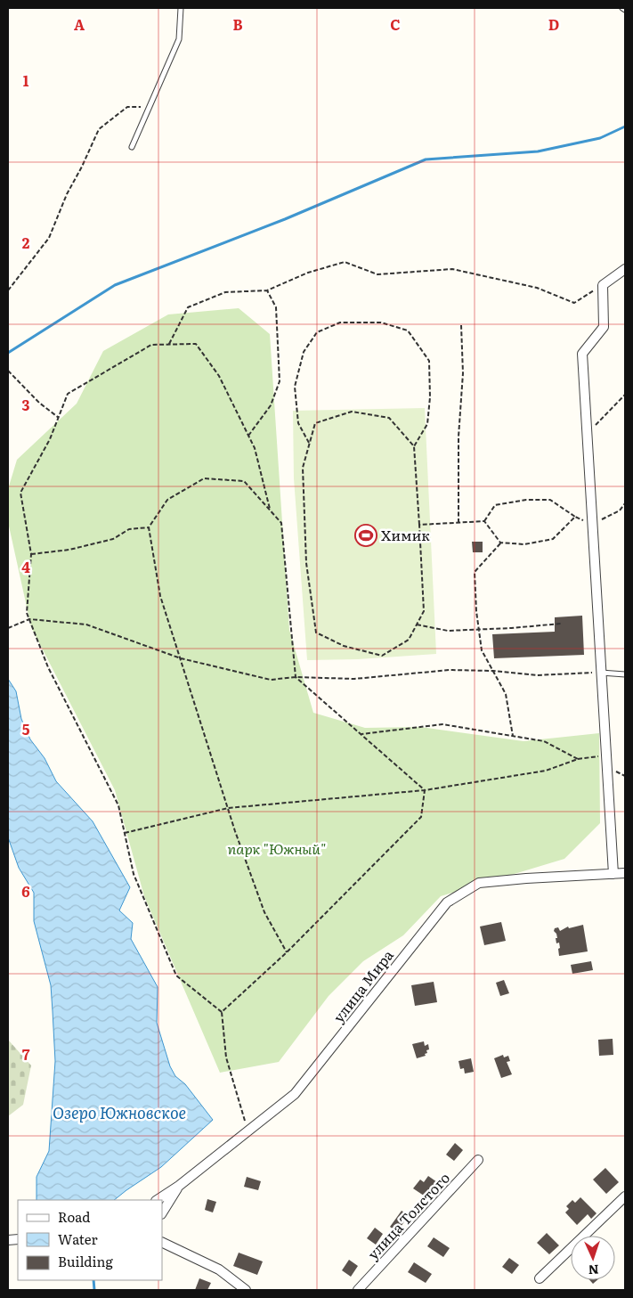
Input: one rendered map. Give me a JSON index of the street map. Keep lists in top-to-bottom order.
{
  "streets": {
    "street": ["улица Мира", "улица Толстого"]
  },
  "water": ["Озеро Южновское"],
  "parks": ["парк \"Южный\""],
  "places": {
    "sports": ["Химик"]
  },
  "legend": ["Road", "Water", "Building"],
  "north": "bottom",
  "grid": {
    "columns": [
      "A",
      "B",
      "C",
      "D"
    ],
    "rows": [
      "1",
      "2",
      "3",
      "4",
      "5",
      "6",
      "7"
    ]
  }
}
